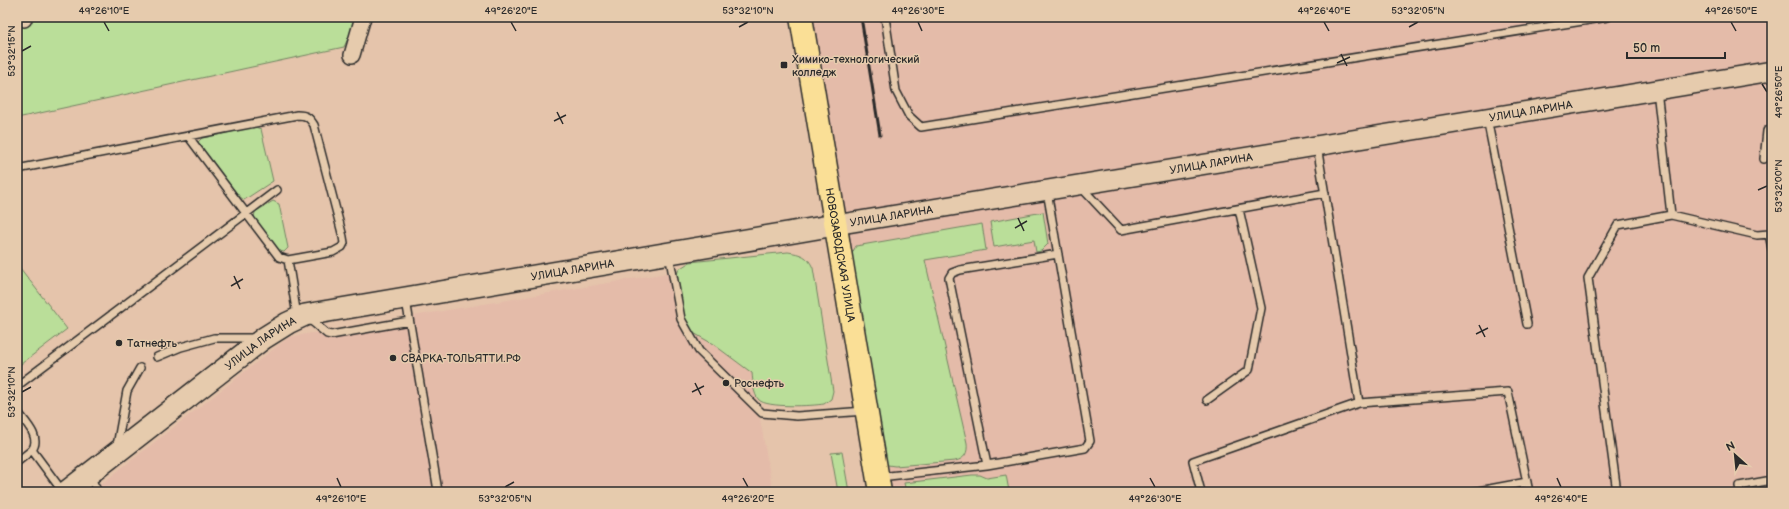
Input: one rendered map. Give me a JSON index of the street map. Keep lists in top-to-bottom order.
{
  "streets": {
    "main road": ["УЛИЦА ЛАРИНА", "НОВОЗАВОДСКАЯ УЛИЦА"]
  },
  "crossings": [
    ["УЛИЦА ЛАРИНА", "НОВОЗАВОДСКАЯ УЛИЦА"]
  ],
  "places": {
    "transit": ["Химико-технологический колледж"],
    "other": ["Татнефть", "СВАРКА-ТОЛЬЯТТИ.РФ", "Роснефть"]
  },
  "scale_bar": "50 m",
  "north": "top left",
  "coordinates": [
    "49°26'10\"E",
    "49°26'20\"E",
    "53°32'10\"N",
    "49°26'30\"E",
    "49°26'40\"E",
    "53°32'05\"N",
    "49°26'50\"E",
    "53°32'15\"N",
    "53°32'00\"N"
  ]
}
